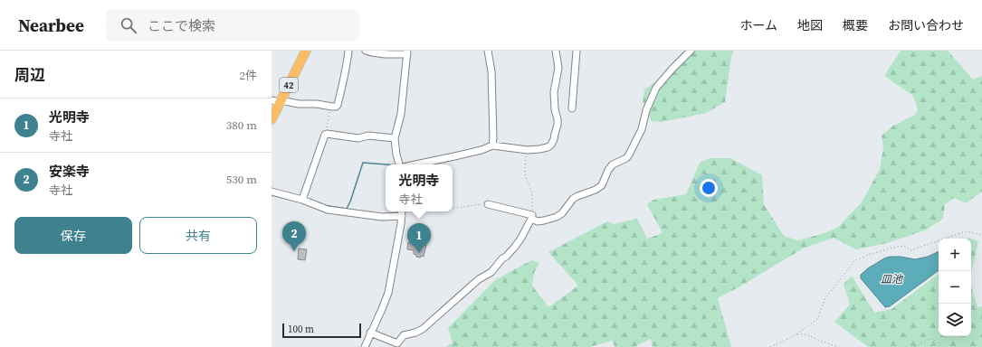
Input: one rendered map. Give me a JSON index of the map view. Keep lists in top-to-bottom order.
{
  "streets": {
    "highway": ["42"]
  },
  "water": ["皿池"],
  "scale_bar": "100 m",
  "page": {
    "header": "Nearbee",
    "search": "ここで検索",
    "nav": [
      "ホーム",
      "地図",
      "概要",
      "お問い合わせ"
    ],
    "heading": ["周辺", "2件"],
    "list": [
      {
        "mark": "1",
        "name": "光明寺",
        "note": "寺社",
        "value": "380 m"
      },
      {
        "mark": "2",
        "name": "安楽寺",
        "note": "寺社",
        "value": "530 m"
      }
    ],
    "popup": ["光明寺", "寺社"],
    "buttons": ["保存", "共有"],
    "pins": ["2", "1"],
    "map_buttons": ["+", "−"],
    "scale": "100 m"
  }
}
